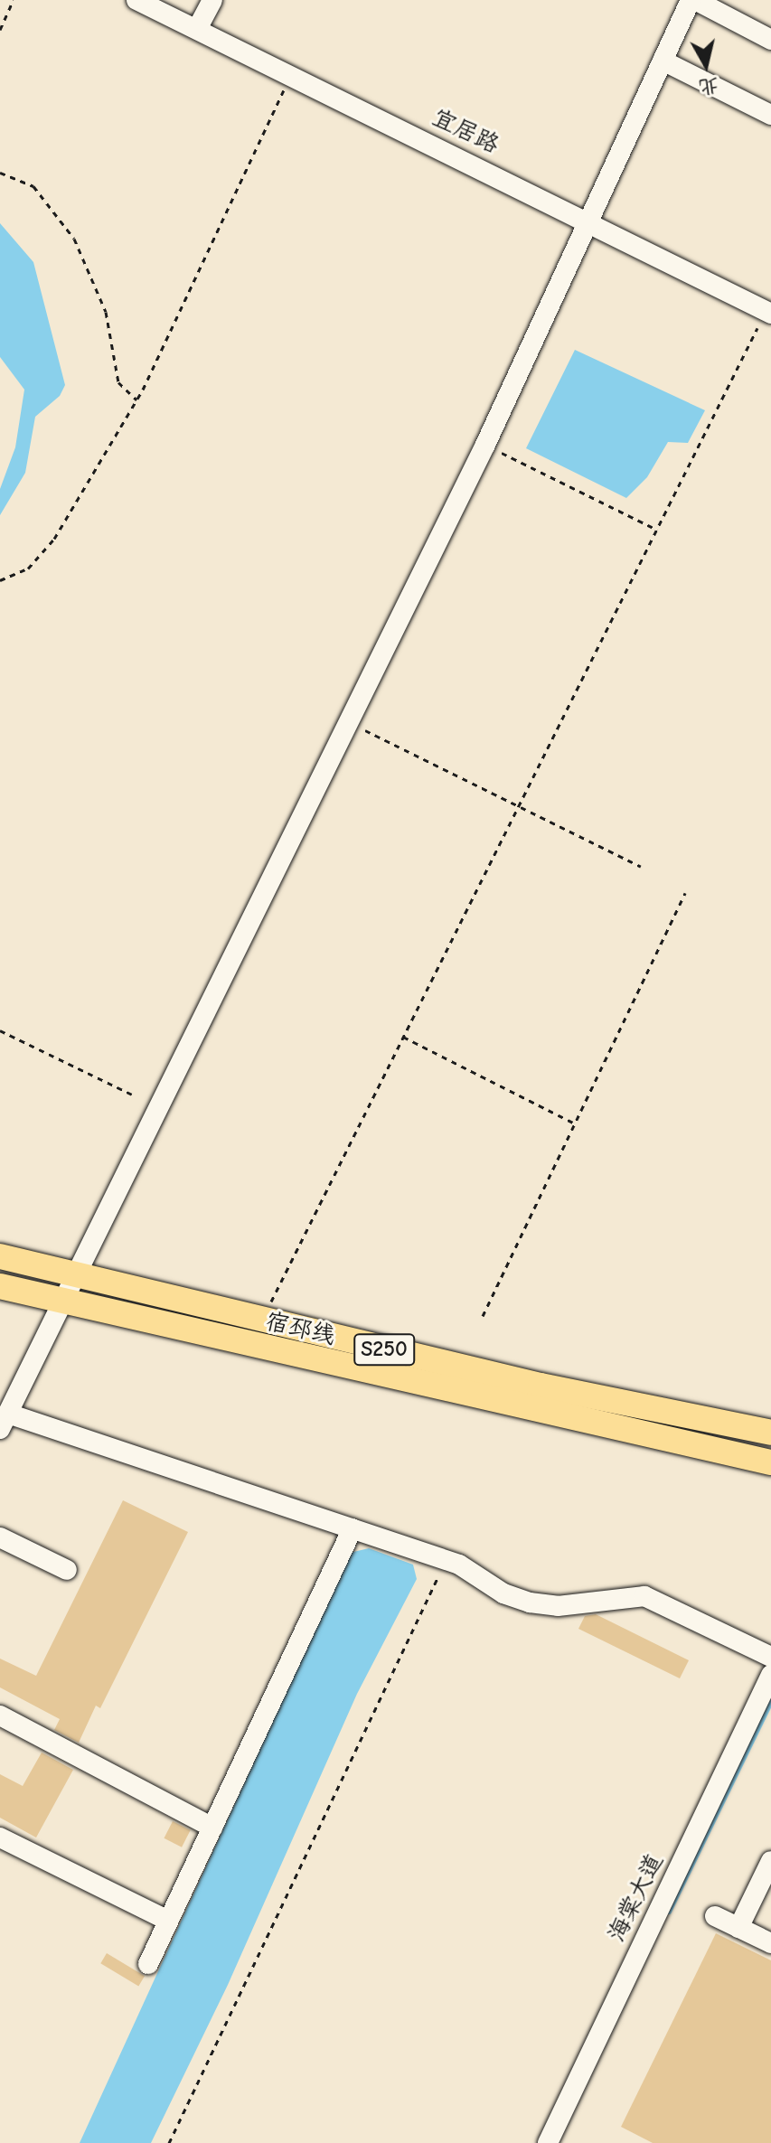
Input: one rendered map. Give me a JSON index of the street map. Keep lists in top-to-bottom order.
{
  "streets": {
    "main road": ["宿邳线", "S250"],
    "street": ["宜居路", "海棠大道"]
  },
  "north": "bottom"
}
